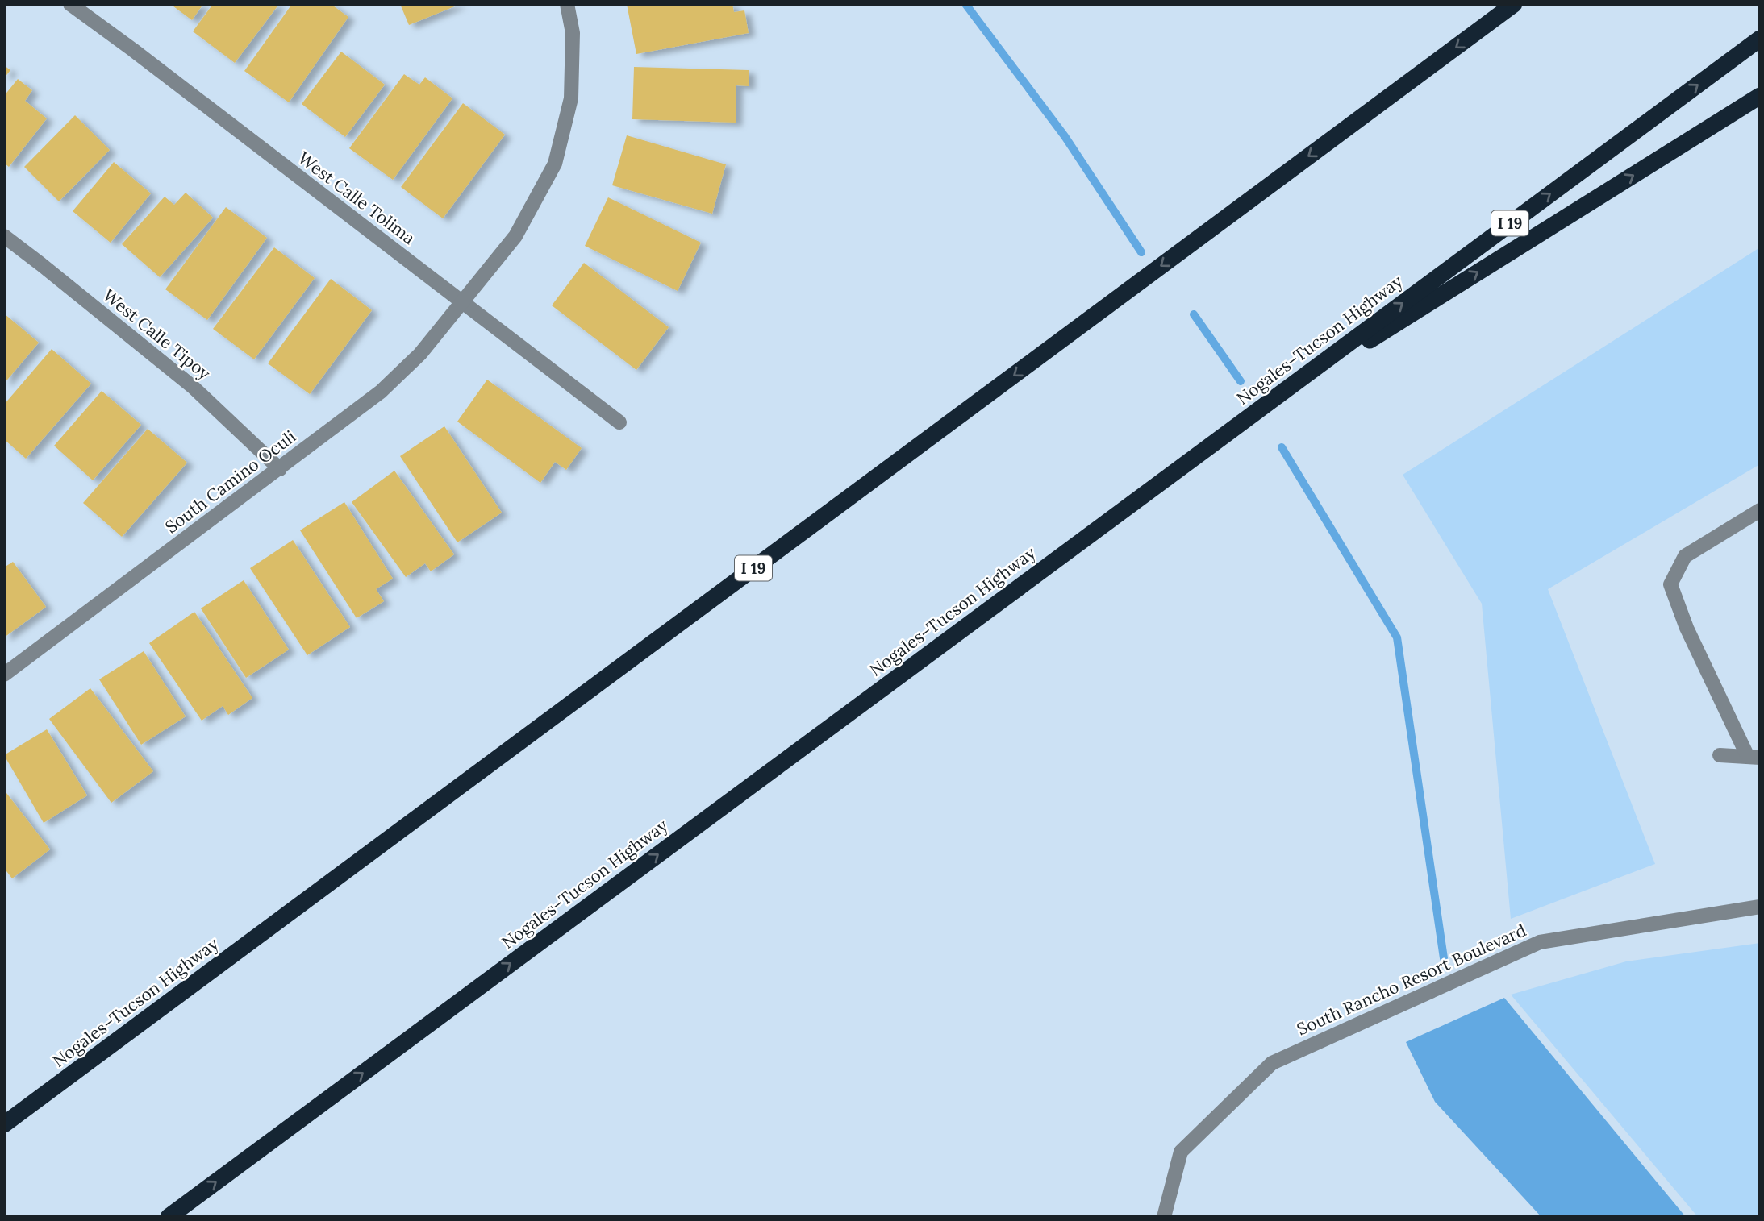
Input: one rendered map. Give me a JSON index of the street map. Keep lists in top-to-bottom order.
{
  "streets": {
    "highway": ["I 19", "Nogales–Tucson Highway"],
    "street": [
      "West Calle Tolima",
      "West Calle Tipoy",
      "South Camino Oculi",
      "South Rancho Resort Boulevard"
    ]
  },
  "crossings": [
    ["West Calle Tolima", "South Camino Oculi"],
    ["West Calle Tipoy", "South Camino Oculi"]
  ]
}
